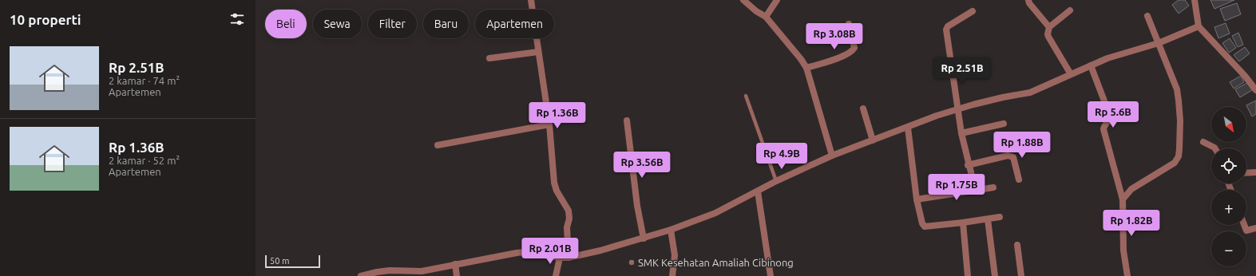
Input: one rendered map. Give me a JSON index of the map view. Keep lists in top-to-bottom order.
{
  "places": ["SMK Kesehatan Amaliah Cibinong"],
  "scale_bar": "50 m",
  "north": "bottom right",
  "page": {
    "heading": "10 properti",
    "chip": [
      "Beli",
      "Sewa",
      "Filter",
      "Baru",
      "Apartemen"
    ],
    "price": [
      "Rp 3.08B",
      "Rp 2.51B",
      "Rp 5.6B",
      "Rp 1.36B",
      "Rp 1.88B",
      "Rp 4.9B",
      "Rp 3.56B",
      "Rp 1.75B",
      "Rp 1.82B",
      "Rp 2.01B"
    ],
    "list": [
      {
        "name": "Rp 2.51B",
        "note": "2 kamar · 74 m² · Apartemen"
      },
      {
        "name": "Rp 1.36B",
        "note": "2 kamar · 52 m² · Apartemen"
      }
    ],
    "map_buttons": ["+", "−"],
    "scale": "50 m"
  }
}
